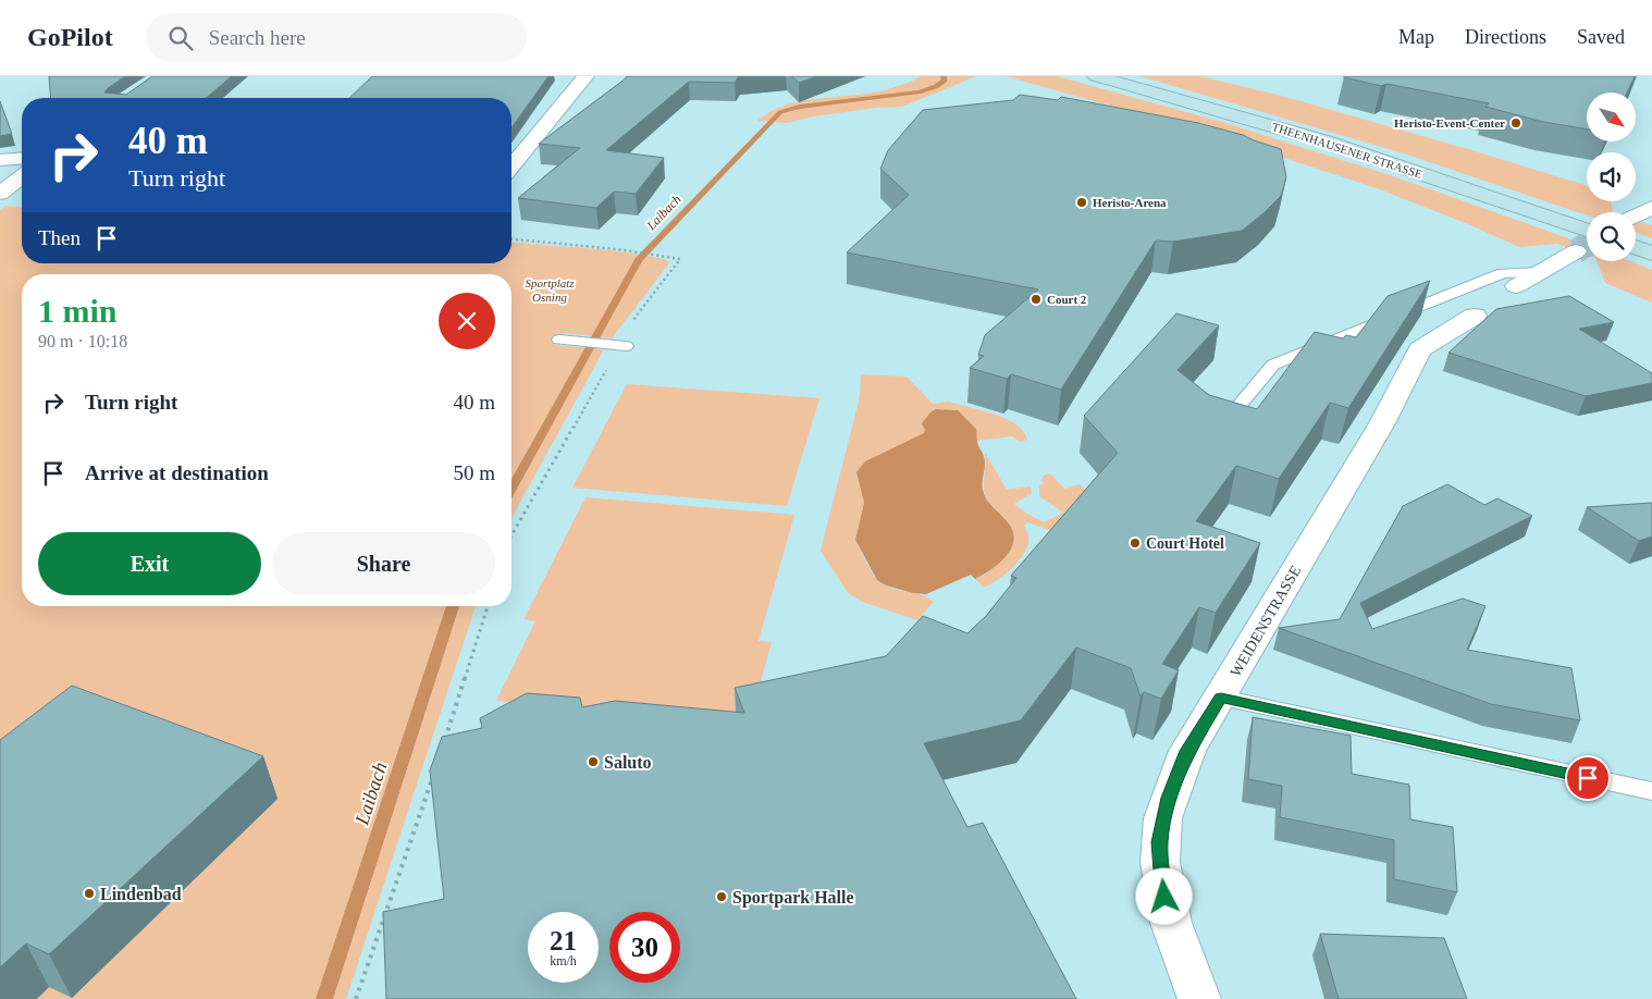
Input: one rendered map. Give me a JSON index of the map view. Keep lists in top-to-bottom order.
{
  "streets": {
    "main road": ["THEENHAUSENER STRASSE"],
    "street": ["WEIDENSTRASSE"]
  },
  "water": ["Laibach"],
  "parks": ["Sportplatz Osning"],
  "places": [
    "Heristo-Event-Center",
    "Heristo-Arena",
    "Court 2",
    "Court Hotel",
    "Saluto",
    "Lindenbad",
    "Sportpark Halle"
  ],
  "north": "bottom right",
  "page": {
    "header": "GoPilot",
    "search": "Search here",
    "nav": ["Map", "Directions", "Saved"],
    "turn": ["40 m", "Turn right"],
    "then": "Then",
    "heading": ["1 min", "90 m · 10:18"],
    "list": [
      {
        "name": "Turn right",
        "value": "40 m"
      },
      {
        "name": "Arrive at destination",
        "value": "50 m"
      }
    ],
    "buttons": ["Exit", "Share"],
    "speed": "21 km/h",
    "limit": "30"
  }
}
